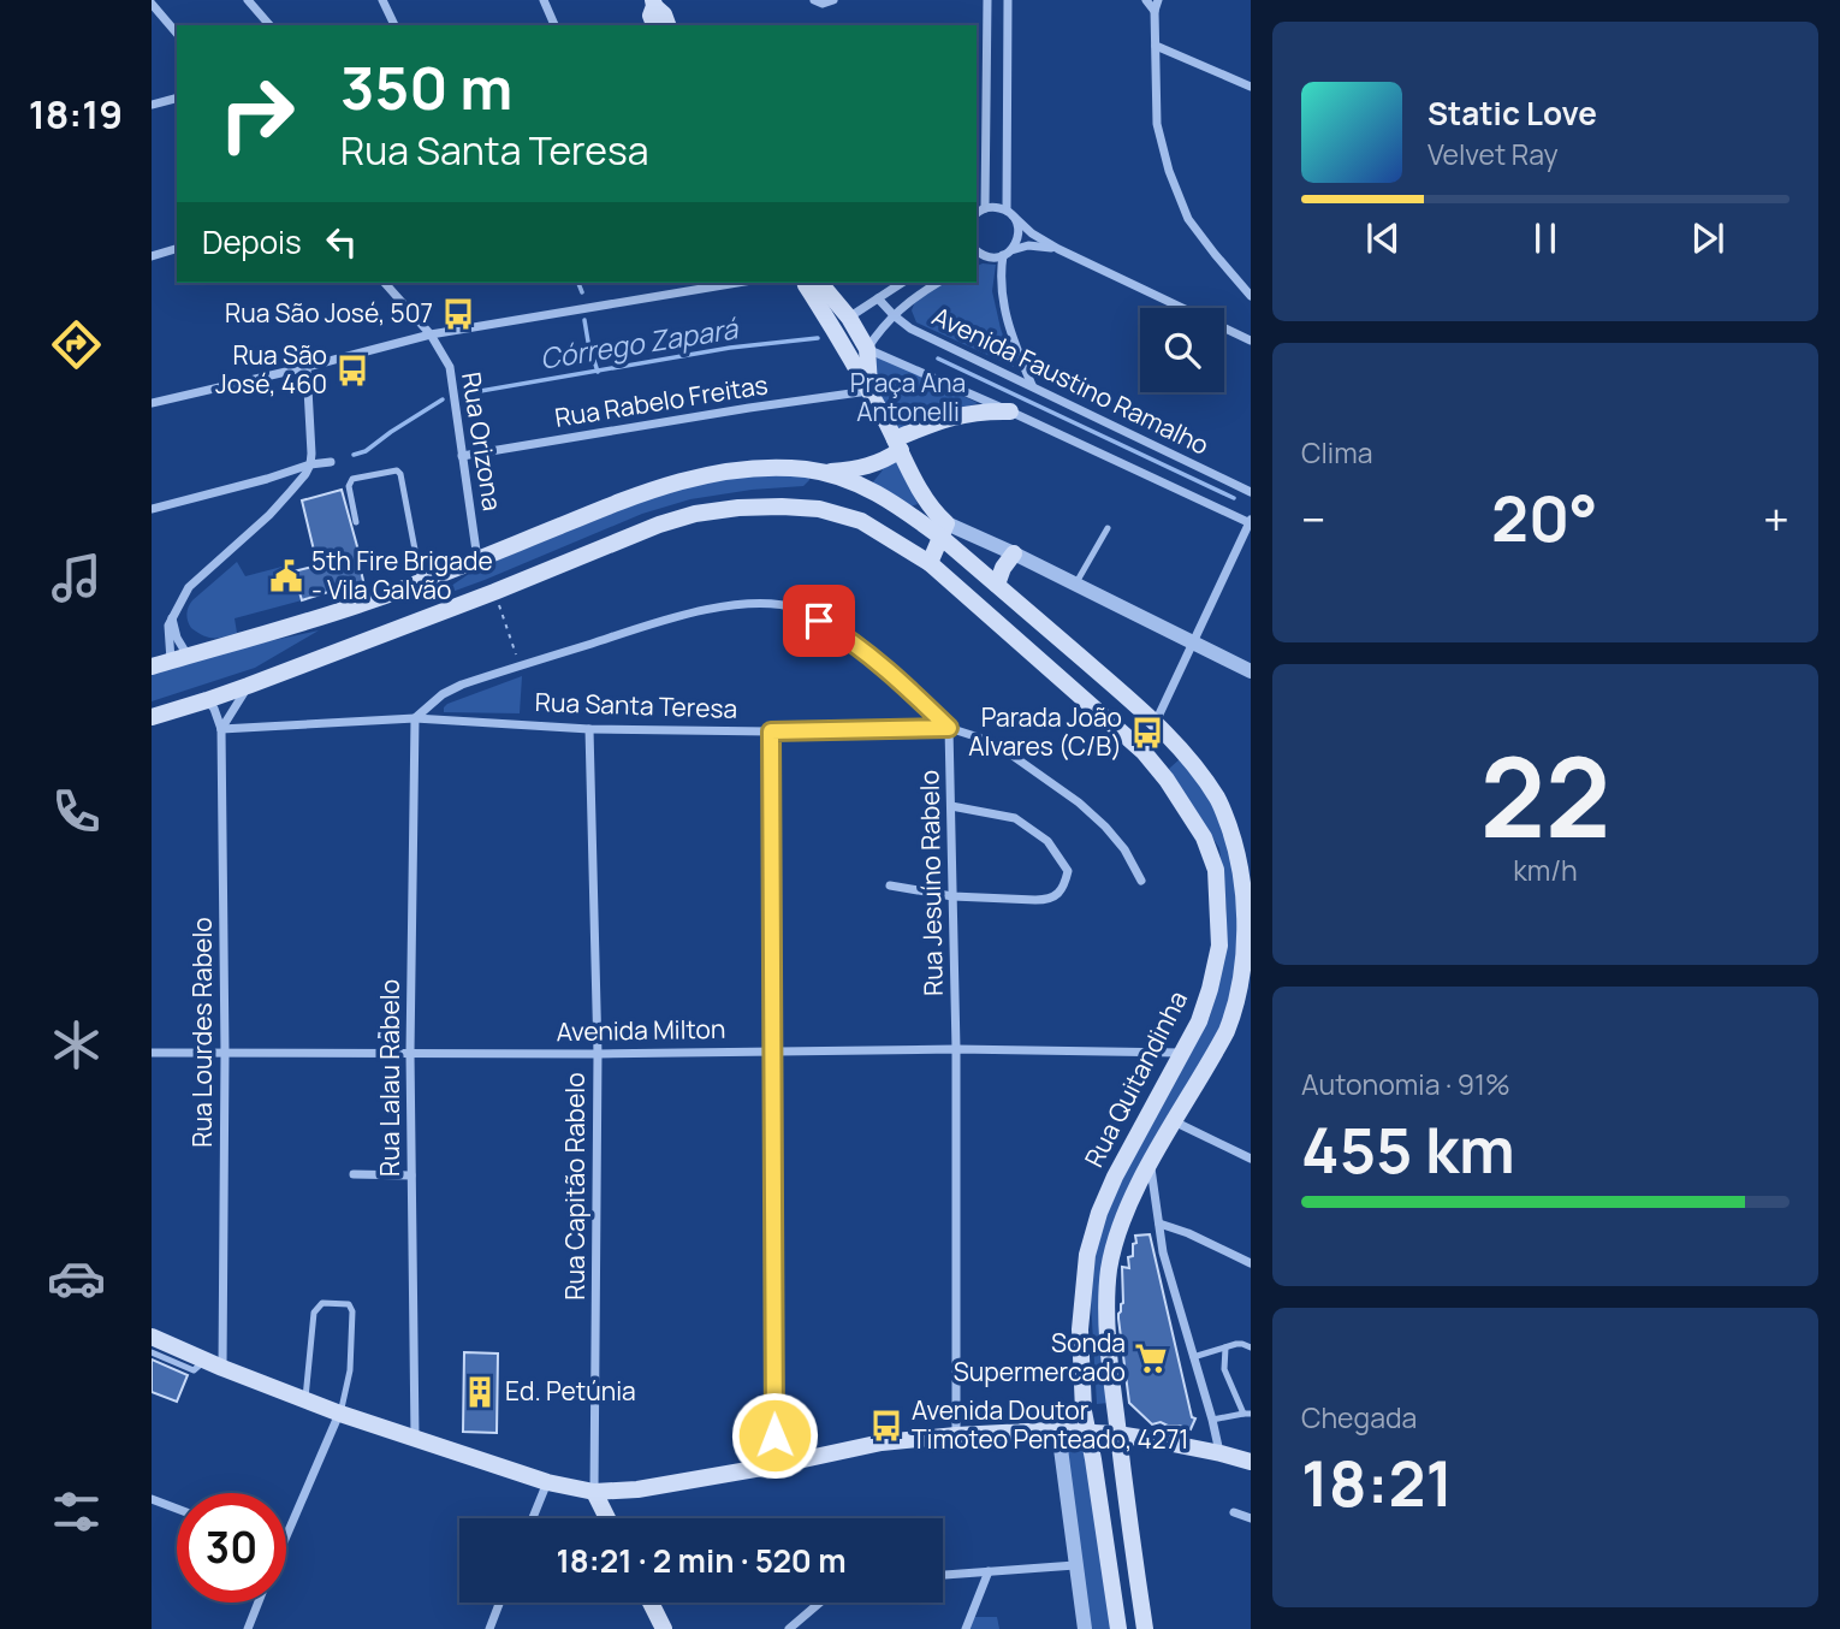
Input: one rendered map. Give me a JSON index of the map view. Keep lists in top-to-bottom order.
{
  "streets": {
    "main road": ["Rua Quitandinha"],
    "street": [
      "Avenida Faustino Ramalho",
      "Rua Rabelo Freitas",
      "Rua Orizona",
      "Rua Santa Teresa",
      "Rua Jesuíno Rabelo",
      "Avenida Milton",
      "Rua Lourdes Rabelo",
      "Rua Lalau Rabelo",
      "Rua Capitão Rabelo"
    ]
  },
  "crossings": [
    ["Rua Rabelo Freitas", "Rua Orizona"],
    ["Rua Santa Teresa", "Rua Jesuíno Rabelo"],
    ["Rua Santa Teresa", "Rua Lourdes Rabelo"],
    ["Rua Santa Teresa", "Rua Lalau Rabelo"],
    ["Rua Santa Teresa", "Rua Capitão Rabelo"],
    ["Rua Jesuíno Rabelo", "Avenida Milton"],
    ["Avenida Milton", "Rua Lourdes Rabelo"],
    ["Avenida Milton", "Rua Lalau Rabelo"],
    ["Avenida Milton", "Rua Quitandinha"],
    ["Avenida Milton", "Rua Capitão Rabelo"],
    ["Rua Lourdes Rabelo", "Rua Quitandinha"]
  ],
  "water": ["Córrego Zapará"],
  "parks": ["Praça Ana Antonelli"],
  "places": {
    "bus stop": [
      "Rua São José, 507",
      "Rua São José, 460",
      "Parada João Alvares (C/B)",
      "Avenida Doutor Timoteo Penteado, 4271"
    ],
    "public building": ["5th Fire Brigade - Vila Galvão"],
    "supermarket": ["Sonda Supermercado"],
    "building": ["Ed. Petúnia"]
  },
  "page": {
    "tabs": "18:19",
    "turn": ["350 m", "Rua Santa Teresa"],
    "song": ["Static Love", "Velvet Ray"],
    "then": "Depois",
    "tile": [
      "Clima",
      ["22", "km/h"],
      ["Autonomia · 91%", "455 km"],
      ["Chegada", "18:21"]
    ],
    "heat": ["−", "20°", "+"],
    "limit": "30",
    "trip": "18:21 · 2 min · 520 m"
  }
}
